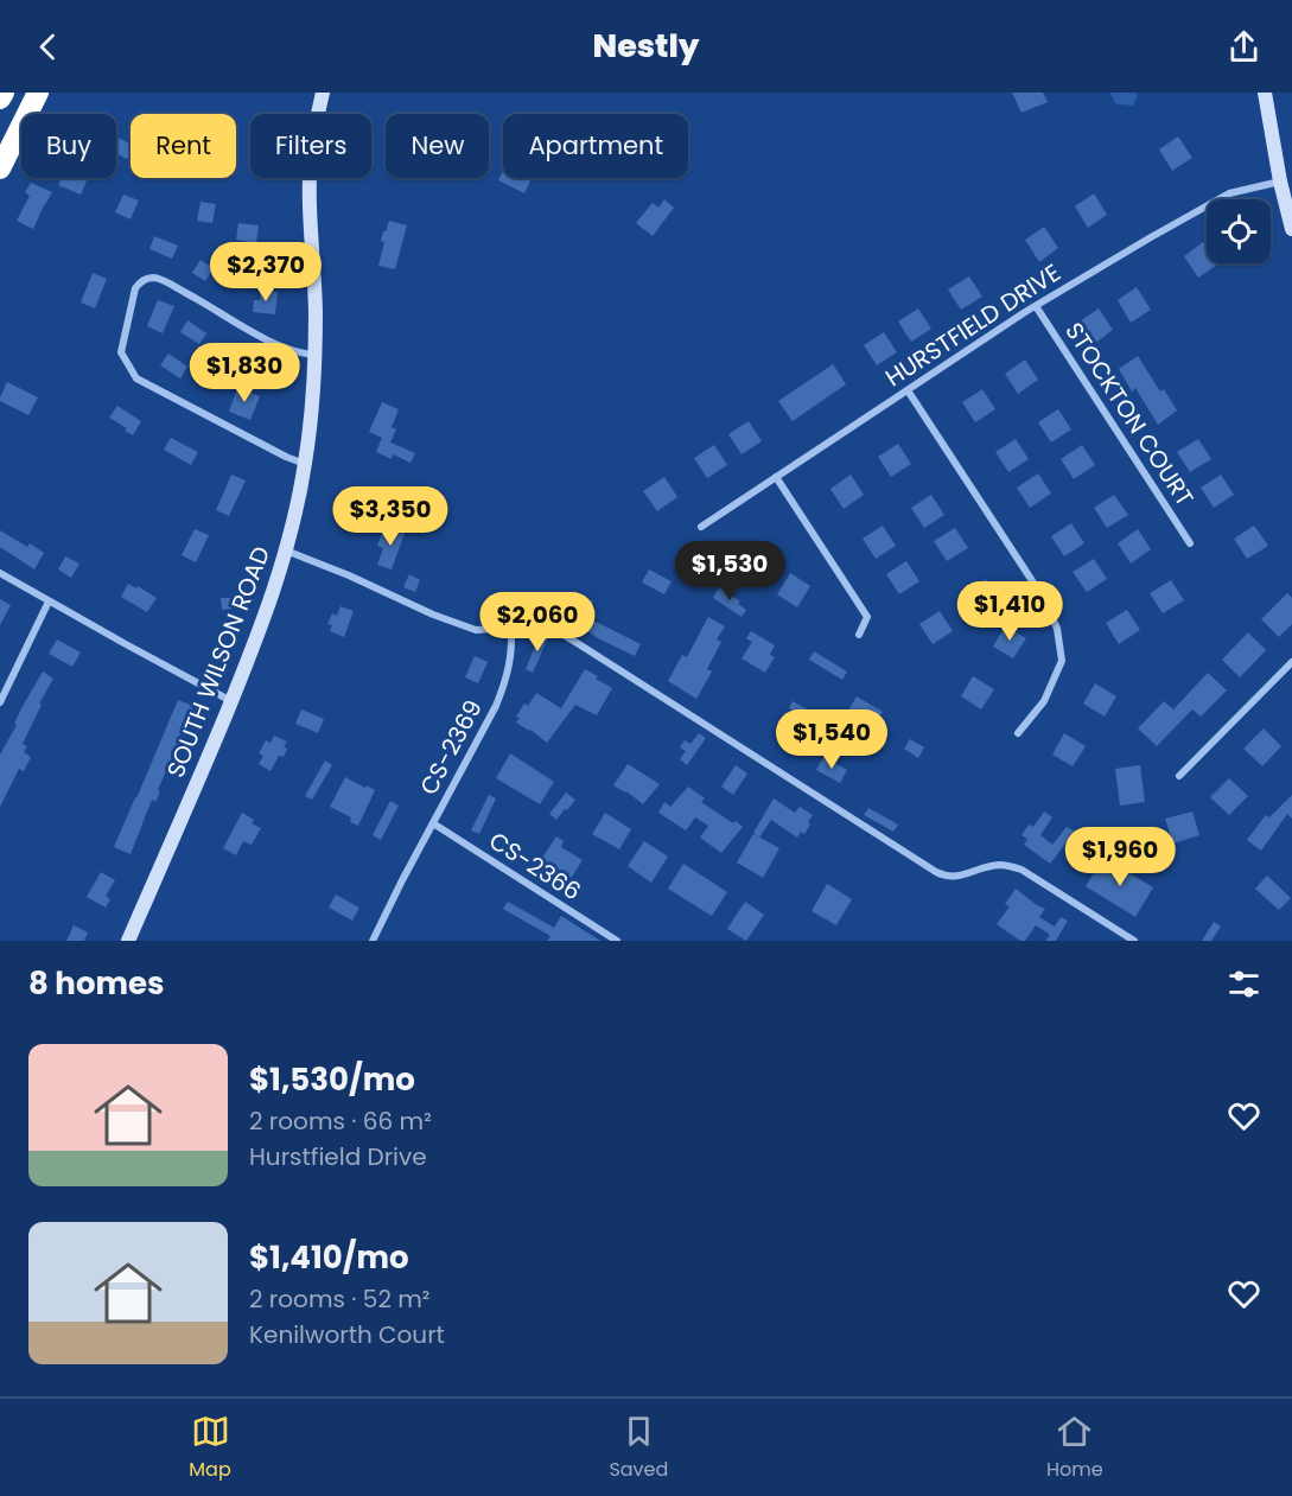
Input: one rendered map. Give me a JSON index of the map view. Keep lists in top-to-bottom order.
{
  "streets": {
    "main road": ["SOUTH WILSON ROAD"],
    "street": [
      "HURSTFIELD DRIVE",
      "STOCKTON COURT",
      "CS-2369",
      "CS-2366"
    ]
  },
  "crossings": [
    ["HURSTFIELD DRIVE", "STOCKTON COURT"],
    ["CS-2369", "CS-2366"]
  ],
  "page": {
    "header": "Nestly",
    "chip": [
      "Buy",
      "Rent",
      "Filters",
      "New",
      "Apartment"
    ],
    "price": [
      "$2,370",
      "$1,830",
      "$3,350",
      "$1,530",
      "$1,410",
      "$2,060",
      "$1,540",
      "$1,960"
    ],
    "heading": "8 homes",
    "list": [
      {
        "name": "$1,530/mo",
        "note": "2 rooms · 66 m² · Hurstfield Drive"
      },
      {
        "name": "$1,410/mo",
        "note": "2 rooms · 52 m² · Kenilworth Court"
      }
    ],
    "tabs": ["Map", "Saved", "Home"]
  }
}
